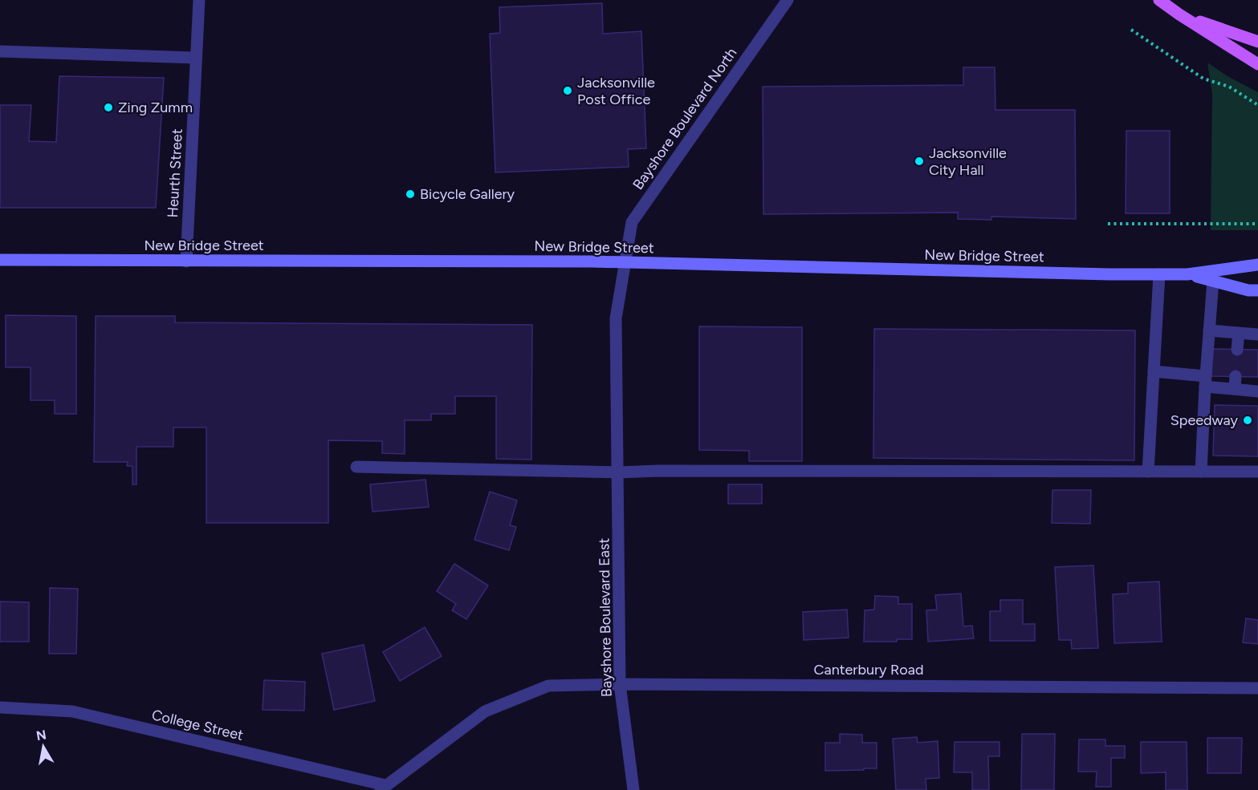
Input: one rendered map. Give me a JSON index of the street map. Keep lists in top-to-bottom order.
{
  "streets": {
    "main road": ["New Bridge Street"],
    "street": [
      "Bayshore Boulevard North",
      "Heurth Street",
      "Bayshore Boulevard East",
      "Canterbury Road",
      "College Street"
    ]
  },
  "crossings": [
    ["Bayshore Boulevard North", "New Bridge Street"],
    ["Bayshore Boulevard North", "Bayshore Boulevard East"],
    ["Heurth Street", "New Bridge Street"],
    ["Bayshore Boulevard East", "Canterbury Road"],
    ["Canterbury Road", "College Street"]
  ],
  "places": [
    "Jacksonville Post Office",
    "Zing Zumm",
    "Jacksonville City Hall",
    "Bicycle Gallery",
    "Speedway"
  ],
  "north": "top"
}
